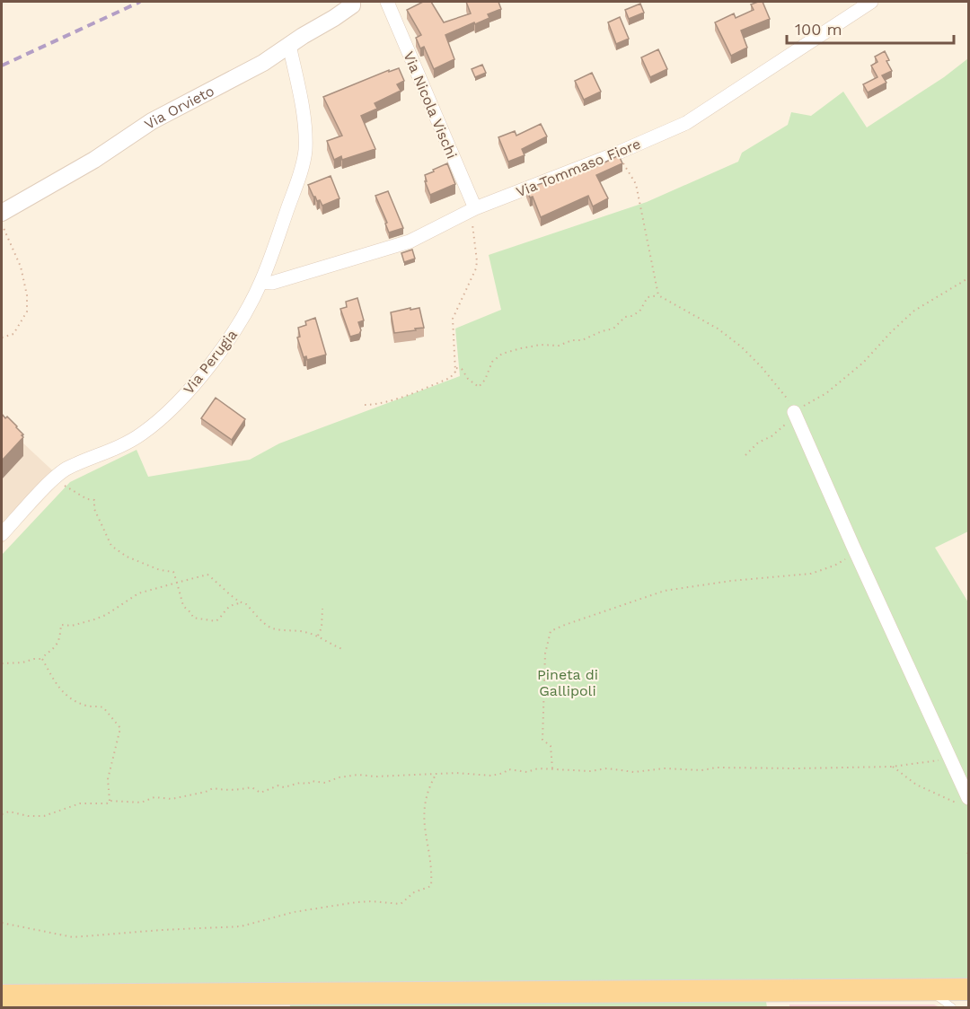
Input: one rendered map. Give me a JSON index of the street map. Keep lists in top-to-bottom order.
{
  "streets": {
    "street": [
      "Via Nicola Vischi",
      "Via Orvieto",
      "Via Tommaso Fiore",
      "Via Perugia"
    ]
  },
  "crossings": [
    ["Via Nicola Vischi", "Via Tommaso Fiore"],
    ["Via Orvieto", "Via Perugia"],
    ["Via Tommaso Fiore", "Via Perugia"]
  ],
  "parks": ["Pineta di Gallipoli"],
  "scale_bar": "100 m"
}
